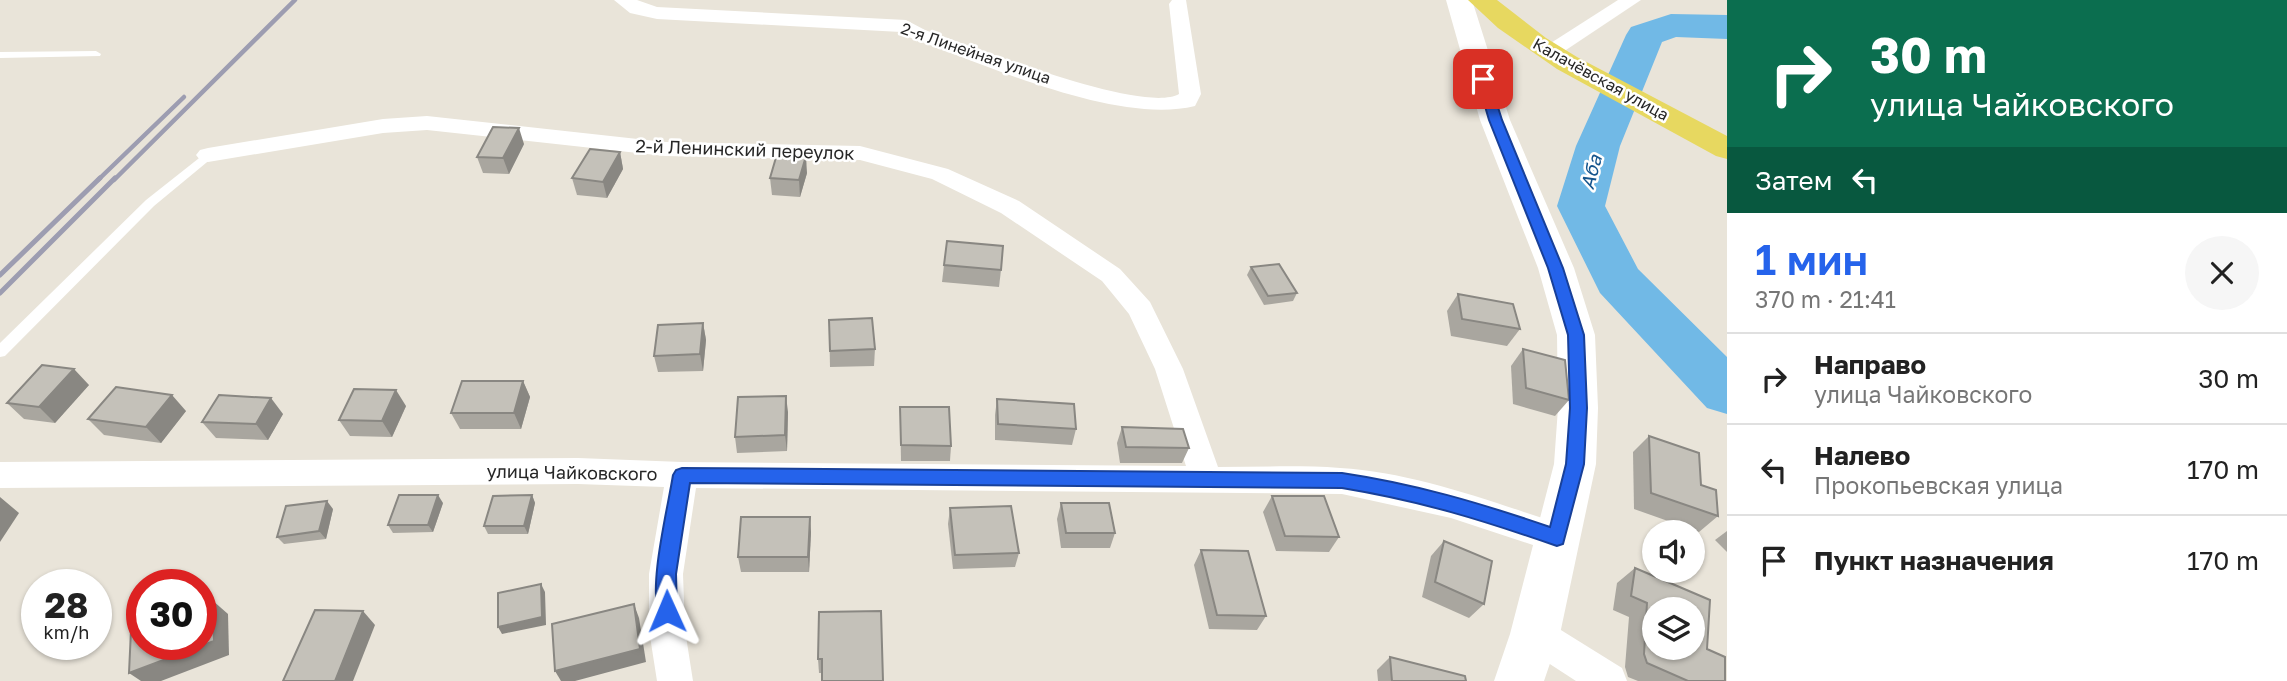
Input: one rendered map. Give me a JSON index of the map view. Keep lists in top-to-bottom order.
{
  "streets": {
    "main road": ["Калачёвская улица"],
    "street": ["2-я Линейная улица", "2-й Ленинский переулок", "улица Чайковского"]
  },
  "crossings": [
    ["2-й Ленинский переулок", "улица Чайковского"]
  ],
  "water": ["Аба"],
  "page": {
    "turn": ["30 m", "улица Чайковского"],
    "then": "Затем",
    "heading": ["1 мин", "370 m · 21:41"],
    "list": [
      {
        "name": "Направо",
        "note": "улица Чайковского",
        "value": "30 m"
      },
      {
        "name": "Налево",
        "note": "Прокопьевская улица",
        "value": "170 m"
      },
      {
        "name": "Пункт назначения",
        "value": "170 m"
      }
    ],
    "speed": "28 km/h",
    "limit": "30"
  }
}
